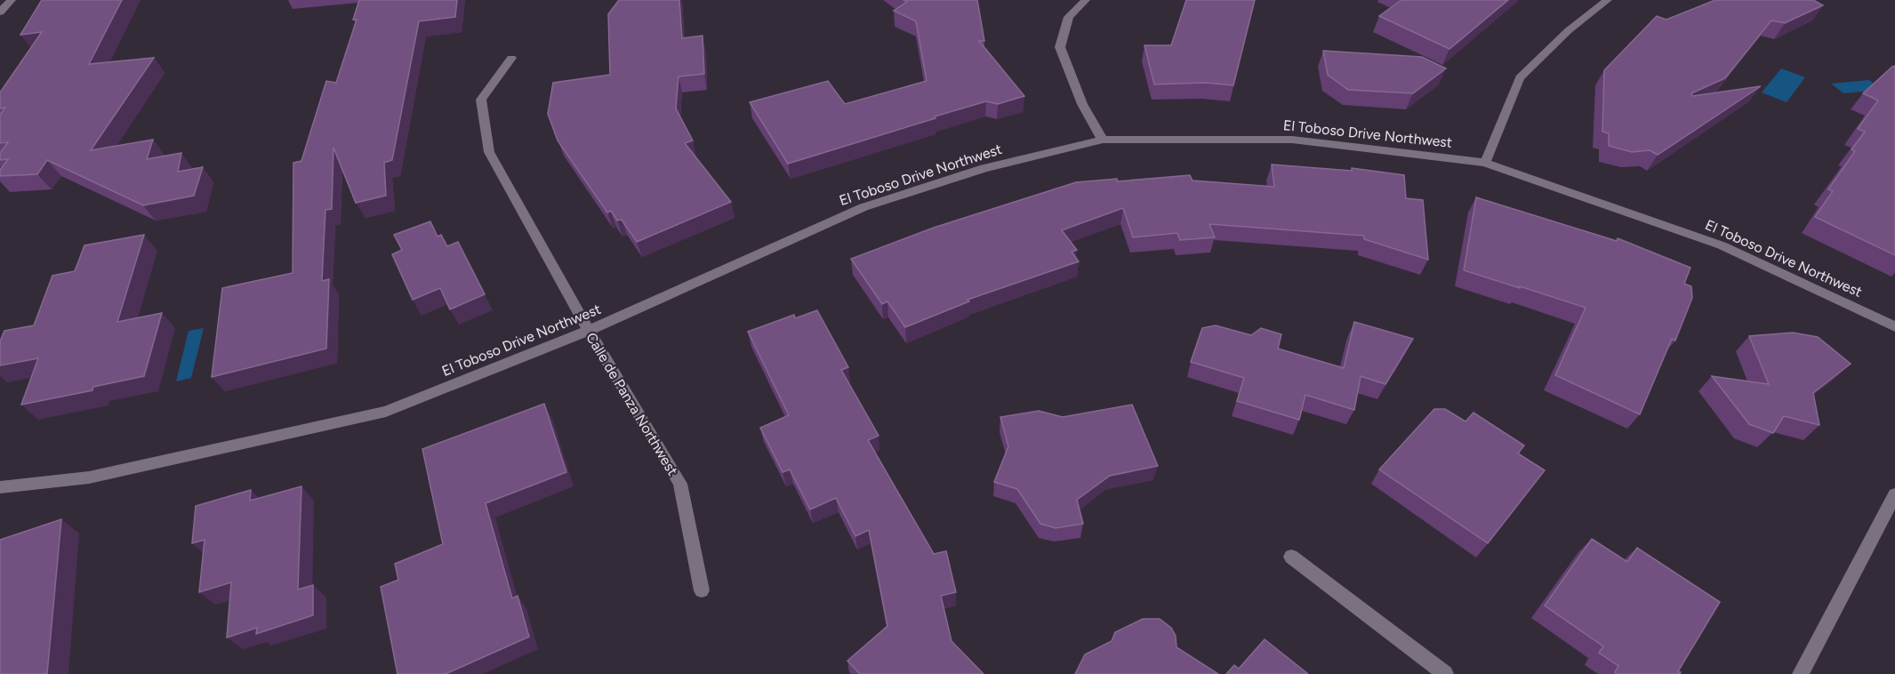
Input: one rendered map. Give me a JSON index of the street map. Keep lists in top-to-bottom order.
{
  "streets": {
    "street": ["El Toboso Drive Northwest", "Calle de Panza Northwest"]
  },
  "crossings": [
    ["El Toboso Drive Northwest", "Calle de Panza Northwest"]
  ]
}
